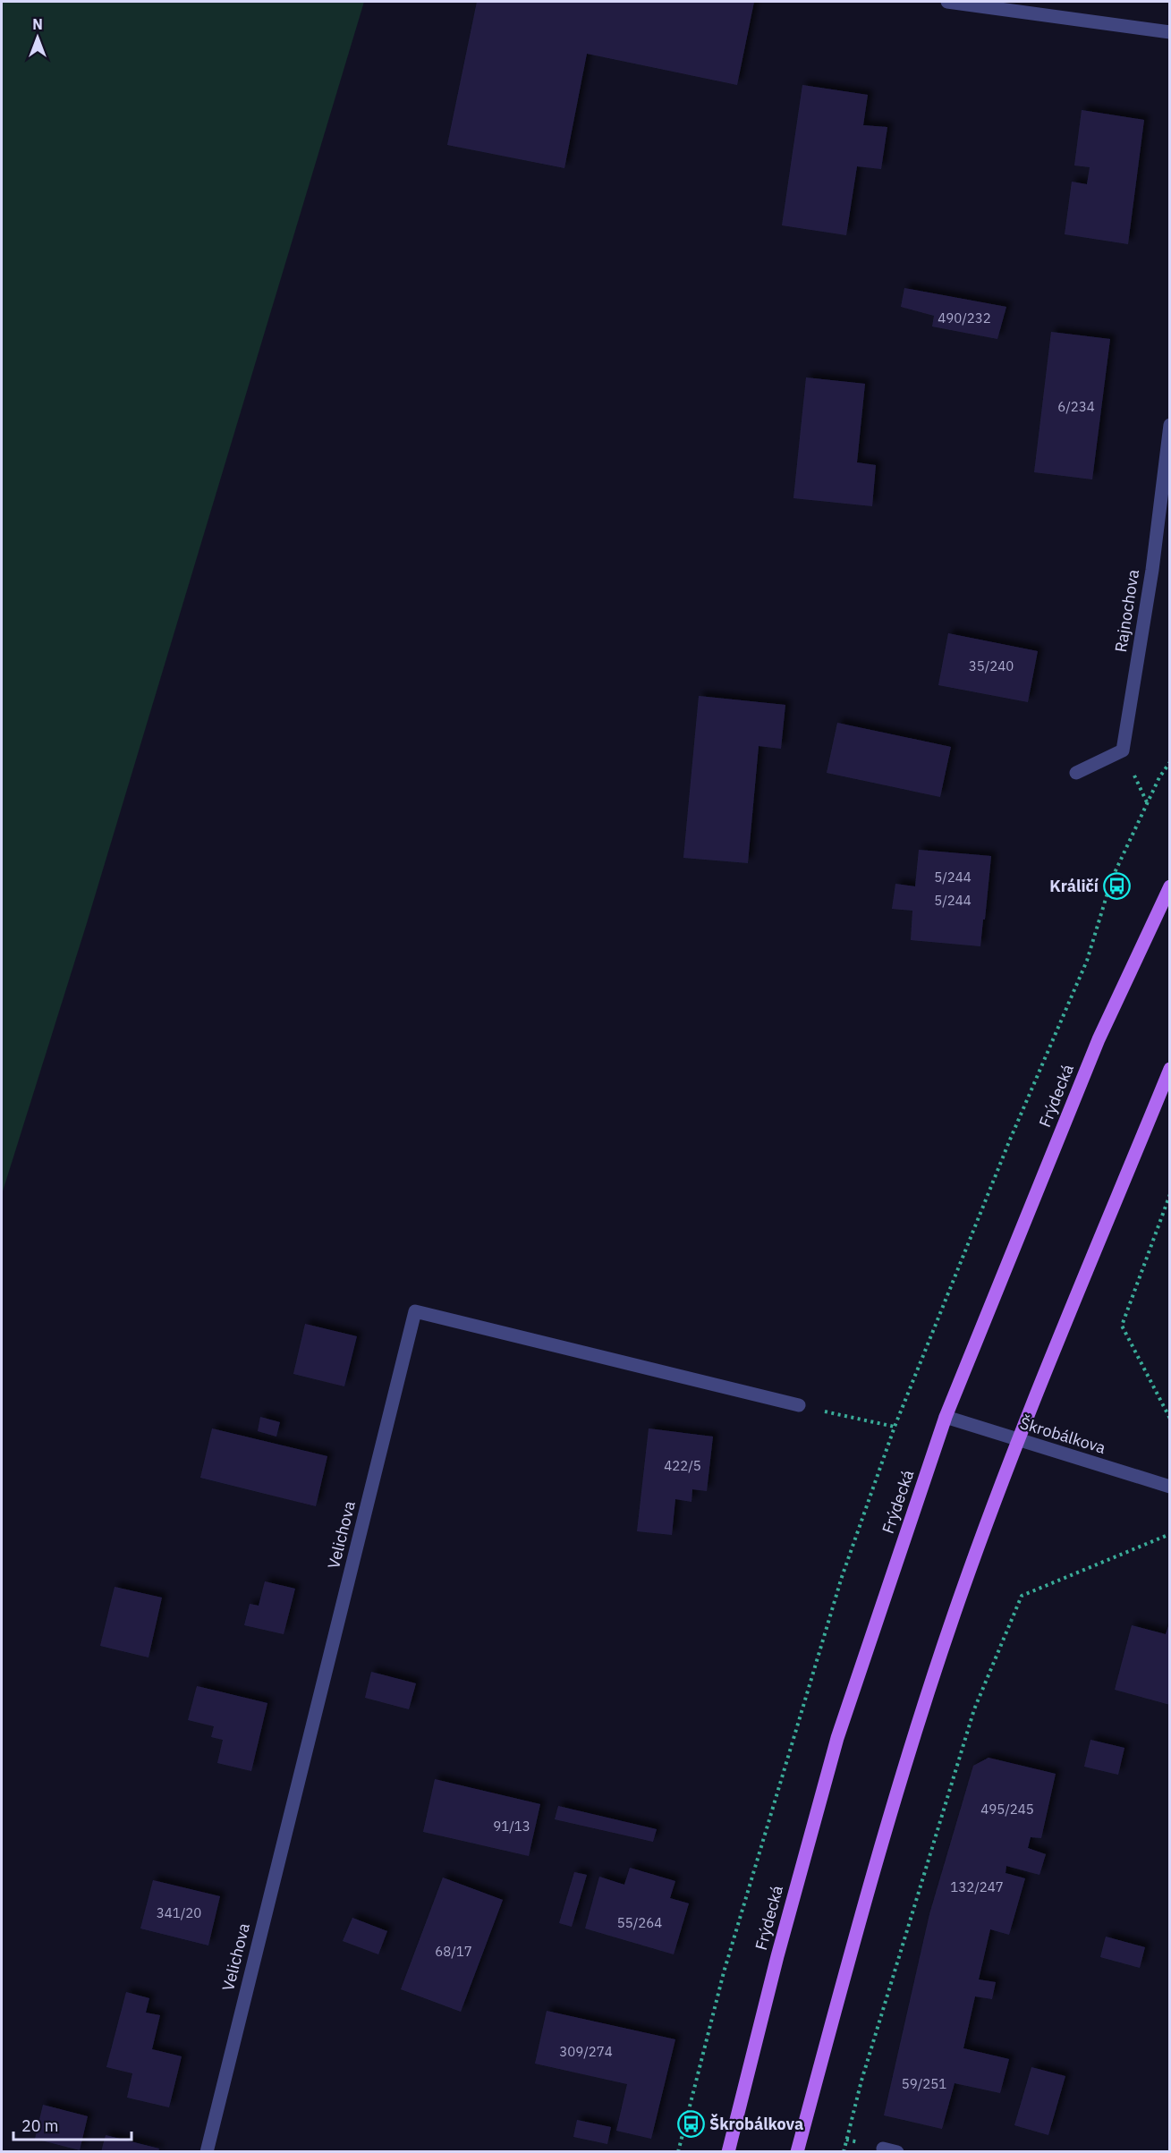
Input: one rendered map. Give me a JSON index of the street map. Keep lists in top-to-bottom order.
{
  "streets": {
    "main road": ["Frýdecká"],
    "street": ["Rajnochova", "Škrobálkova", "Velichova"]
  },
  "crossings": [
    ["Frýdecká", "Škrobálkova"]
  ],
  "places": {
    "bus stop": ["Králičí", "Škrobálkova"]
  },
  "house_numbers": [
    "490/232",
    "6/234",
    "35/240",
    "5/244",
    "5/244",
    "422/5",
    "495/245",
    "91/13",
    "132/247",
    "341/20",
    "55/264",
    "68/17",
    "309/274",
    "59/251"
  ],
  "scale_bar": "20 m",
  "north": "top"
}
